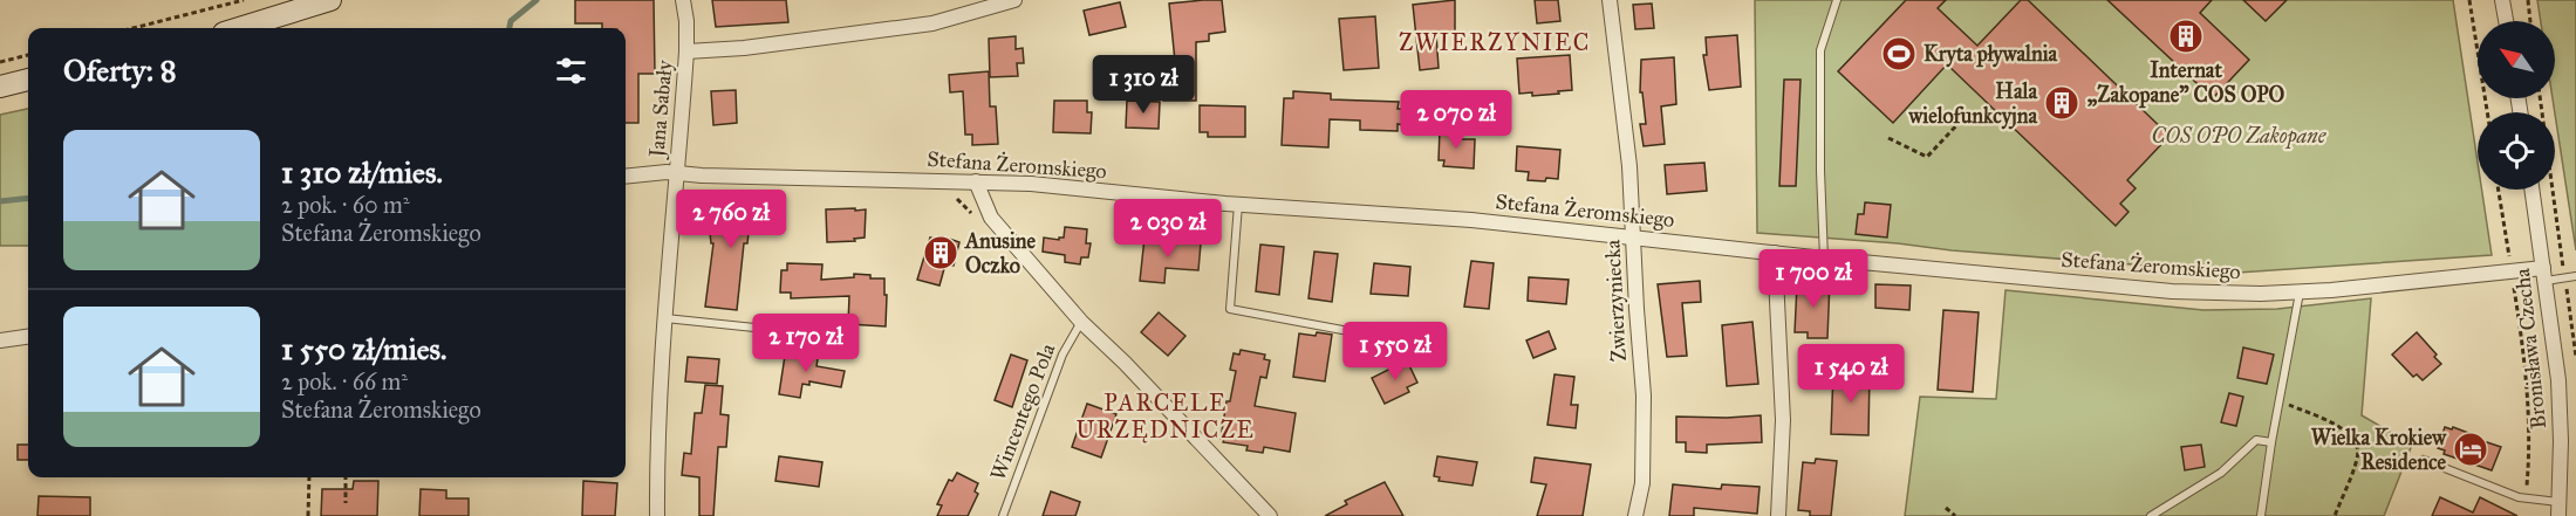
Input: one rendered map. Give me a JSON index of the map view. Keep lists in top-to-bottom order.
{
  "streets": {
    "street": [
      "Jana Sabały",
      "Stefana Żeromskiego",
      "Zwierzyniecka",
      "Bronisława Czecha"
    ],
    "lane": ["Wincentego Pola"]
  },
  "crossings": [
    ["Jana Sabały", "Stefana Żeromskiego"],
    ["Stefana Żeromskiego", "Zwierzyniecka"],
    ["Stefana Żeromskiego", "Bronisława Czecha"]
  ],
  "districts": ["ZWIERZYNIEC", "PARCELE URZĘDNICZE"],
  "parks": ["COS OPO Zakopane"],
  "places": {
    "building": ["Internat „Zakopane” COS OPO", "Hala wielofunkcyjna", "Anusine Oczko"],
    "sports": ["Kryta pływalnia"],
    "hotel": ["Wielka Krokiew Residence"]
  },
  "north": "top left",
  "page": {
    "heading": "Oferty: 8",
    "price": [
      "1 310 zł",
      "2 070 zł",
      "2 760 zł",
      "2 030 zł",
      "1 700 zł",
      "2 170 zł",
      "1 550 zł",
      "1 540 zł"
    ],
    "list": [
      {
        "name": "1 310 zł/mies.",
        "note": "2 pok. · 60 m² · Stefana Żeromskiego"
      },
      {
        "name": "1 550 zł/mies.",
        "note": "2 pok. · 66 m² · Stefana Żeromskiego"
      }
    ]
  }
}
